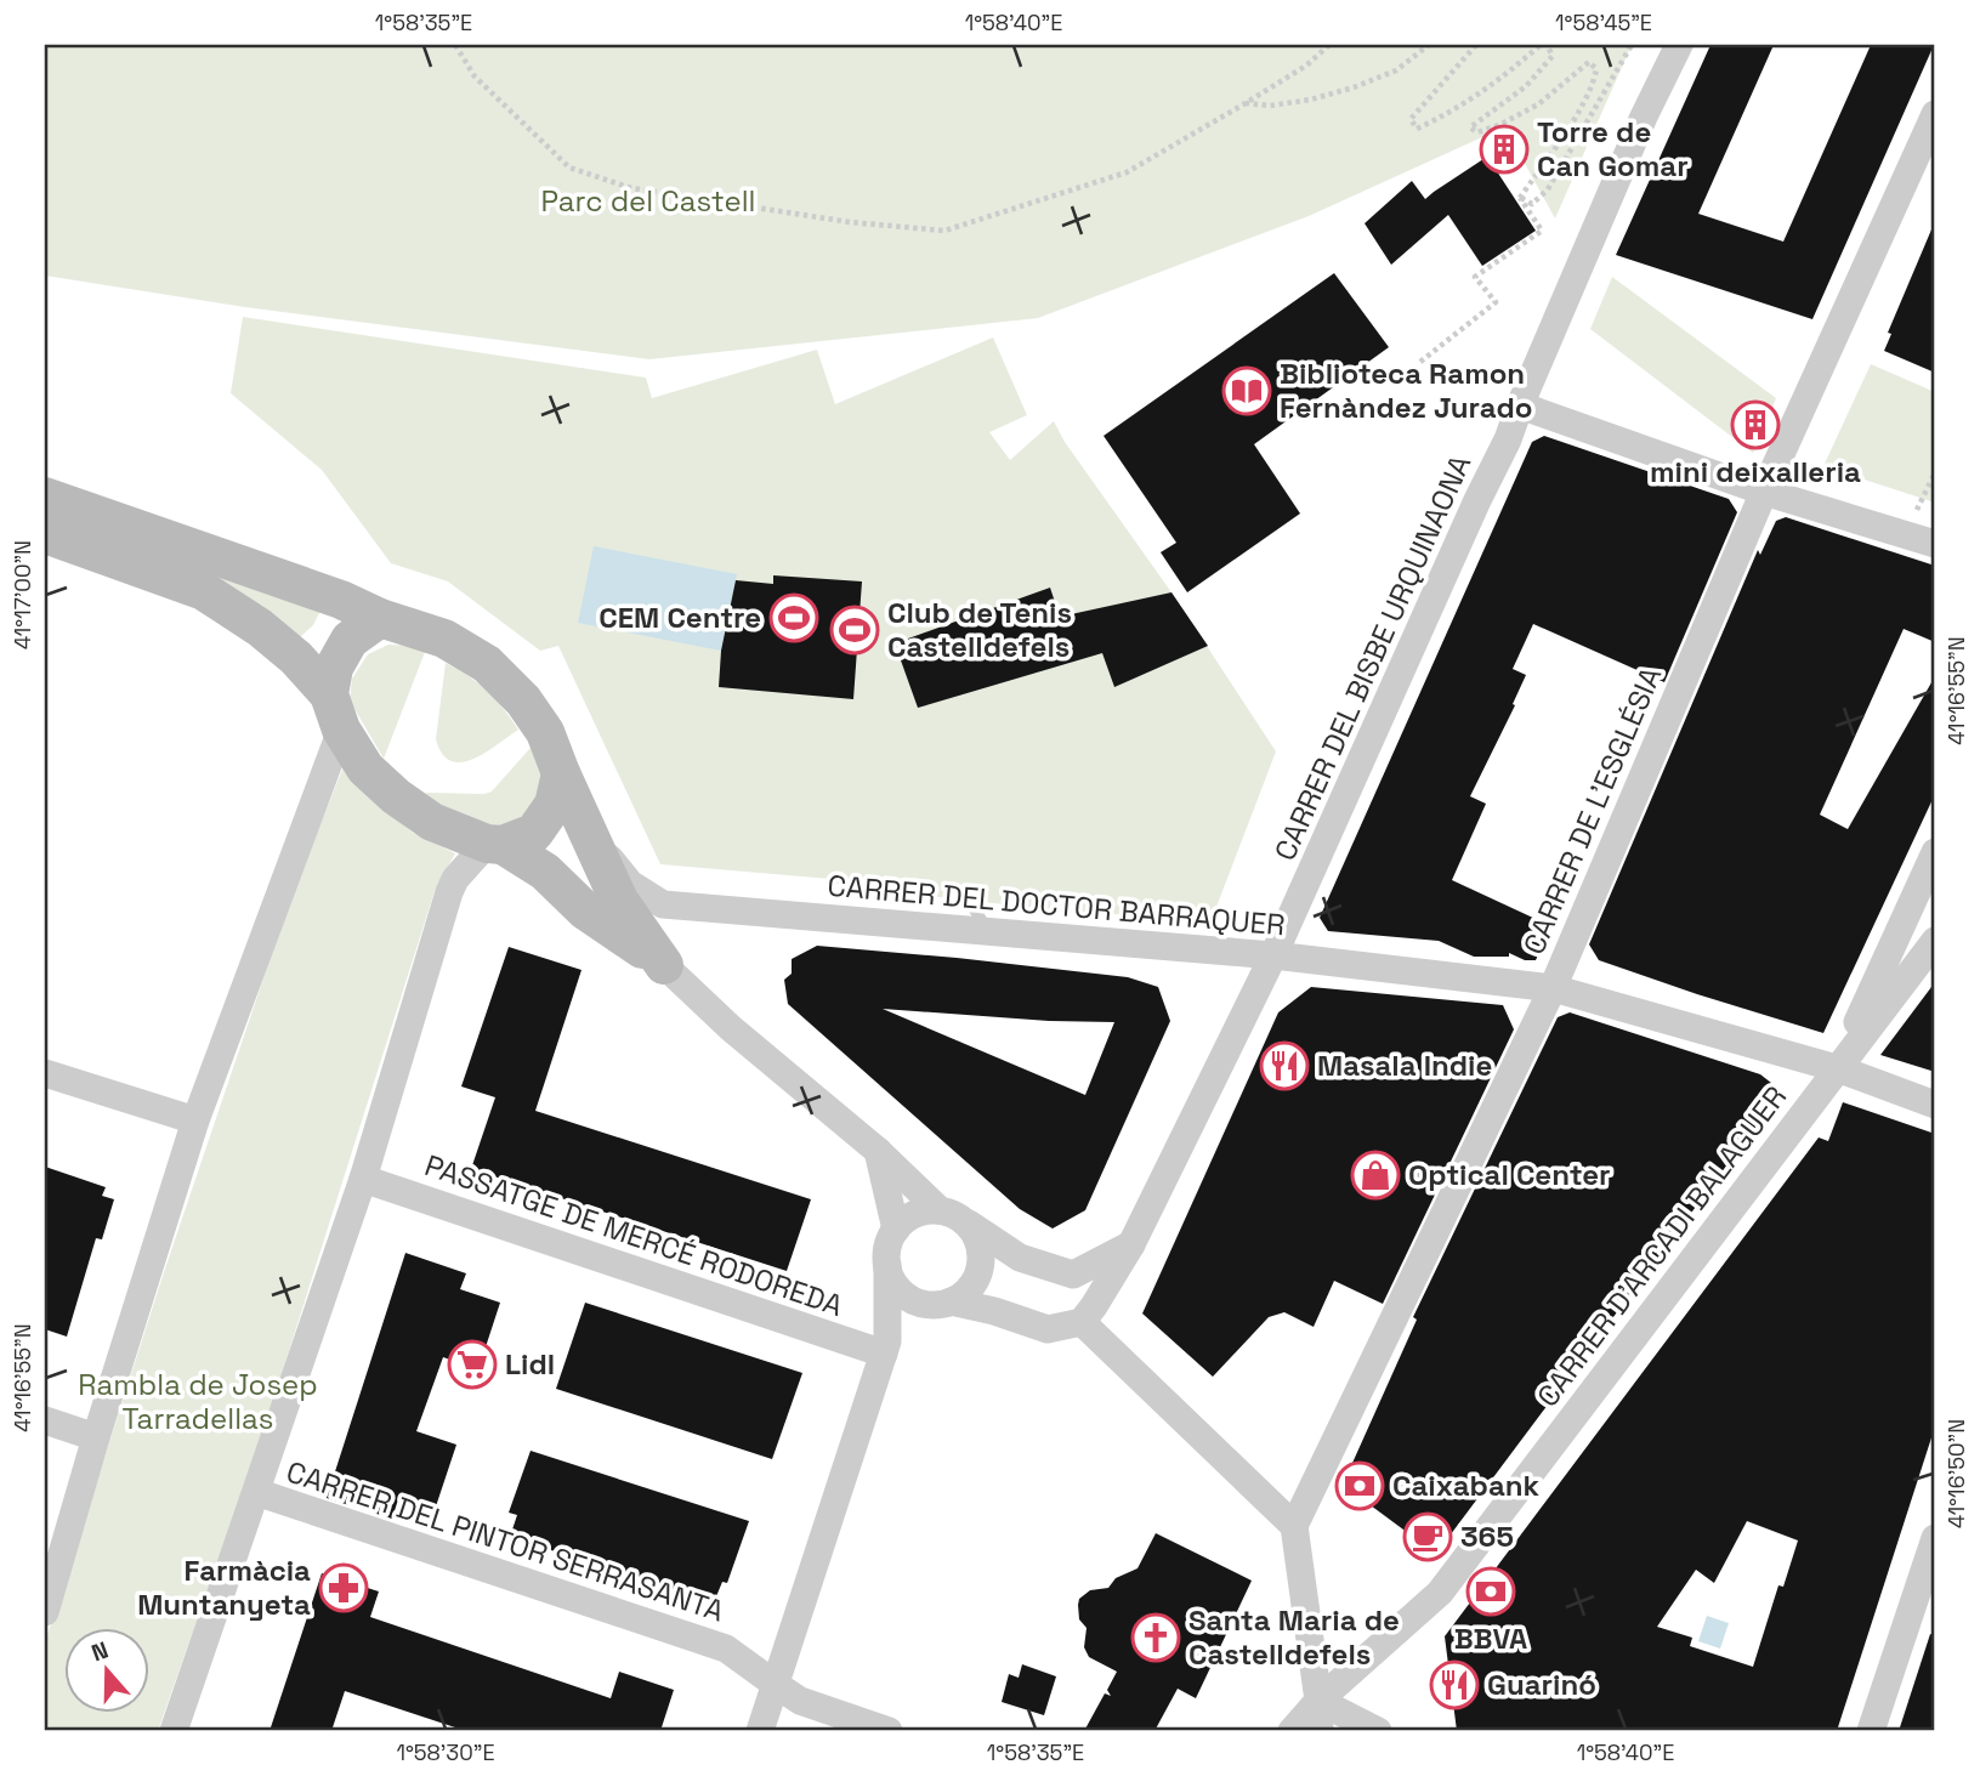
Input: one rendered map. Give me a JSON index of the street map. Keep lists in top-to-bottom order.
{
  "streets": {
    "street": [
      "CARRER DEL BISBE URQUINAONA",
      "CARRER DE L'ESGLÉSIA",
      "CARRER DEL DOCTOR BARRAQUER",
      "PASSATGE DE MERCÉ RODOREDA",
      "CARRER D'ARCADI BALAGUER",
      "CARRER DEL PINTOR SERRASANTA"
    ]
  },
  "crossings": [
    ["CARRER DEL BISBE URQUINAONA", "CARRER DEL DOCTOR BARRAQUER"],
    ["CARRER DE L'ESGLÉSIA", "CARRER DEL DOCTOR BARRAQUER"],
    ["CARRER DEL DOCTOR BARRAQUER", "CARRER D'ARCADI BALAGUER"]
  ],
  "parks": ["Parc del Castell", "Rambla de Josep Tarradellas"],
  "places": {
    "building": ["Torre de Can Gomar", "mini deixalleria"],
    "library": ["Biblioteca Ramon Fernàndez Jurado"],
    "sports": ["CEM Centre", "Club de Tenis Castelldefels"],
    "restaurant": ["Masala Indie", "Guarinó"],
    "shop": ["Optical Center"],
    "supermarket": ["Lidl"],
    "bank": ["Caixabank", "BBVA"],
    "cafe": ["365"],
    "pharmacy": ["Farmàcia Muntanyeta"],
    "church": ["Santa Maria de Castelldefels"]
  },
  "north": "top",
  "coordinates": [
    "1°58'35\"E",
    "1°58'40\"E",
    "1°58'45\"E",
    "41°17'00\"N",
    "41°16'55\"N",
    "41°16'50\"N",
    "1°58'30\"E"
  ]
}
